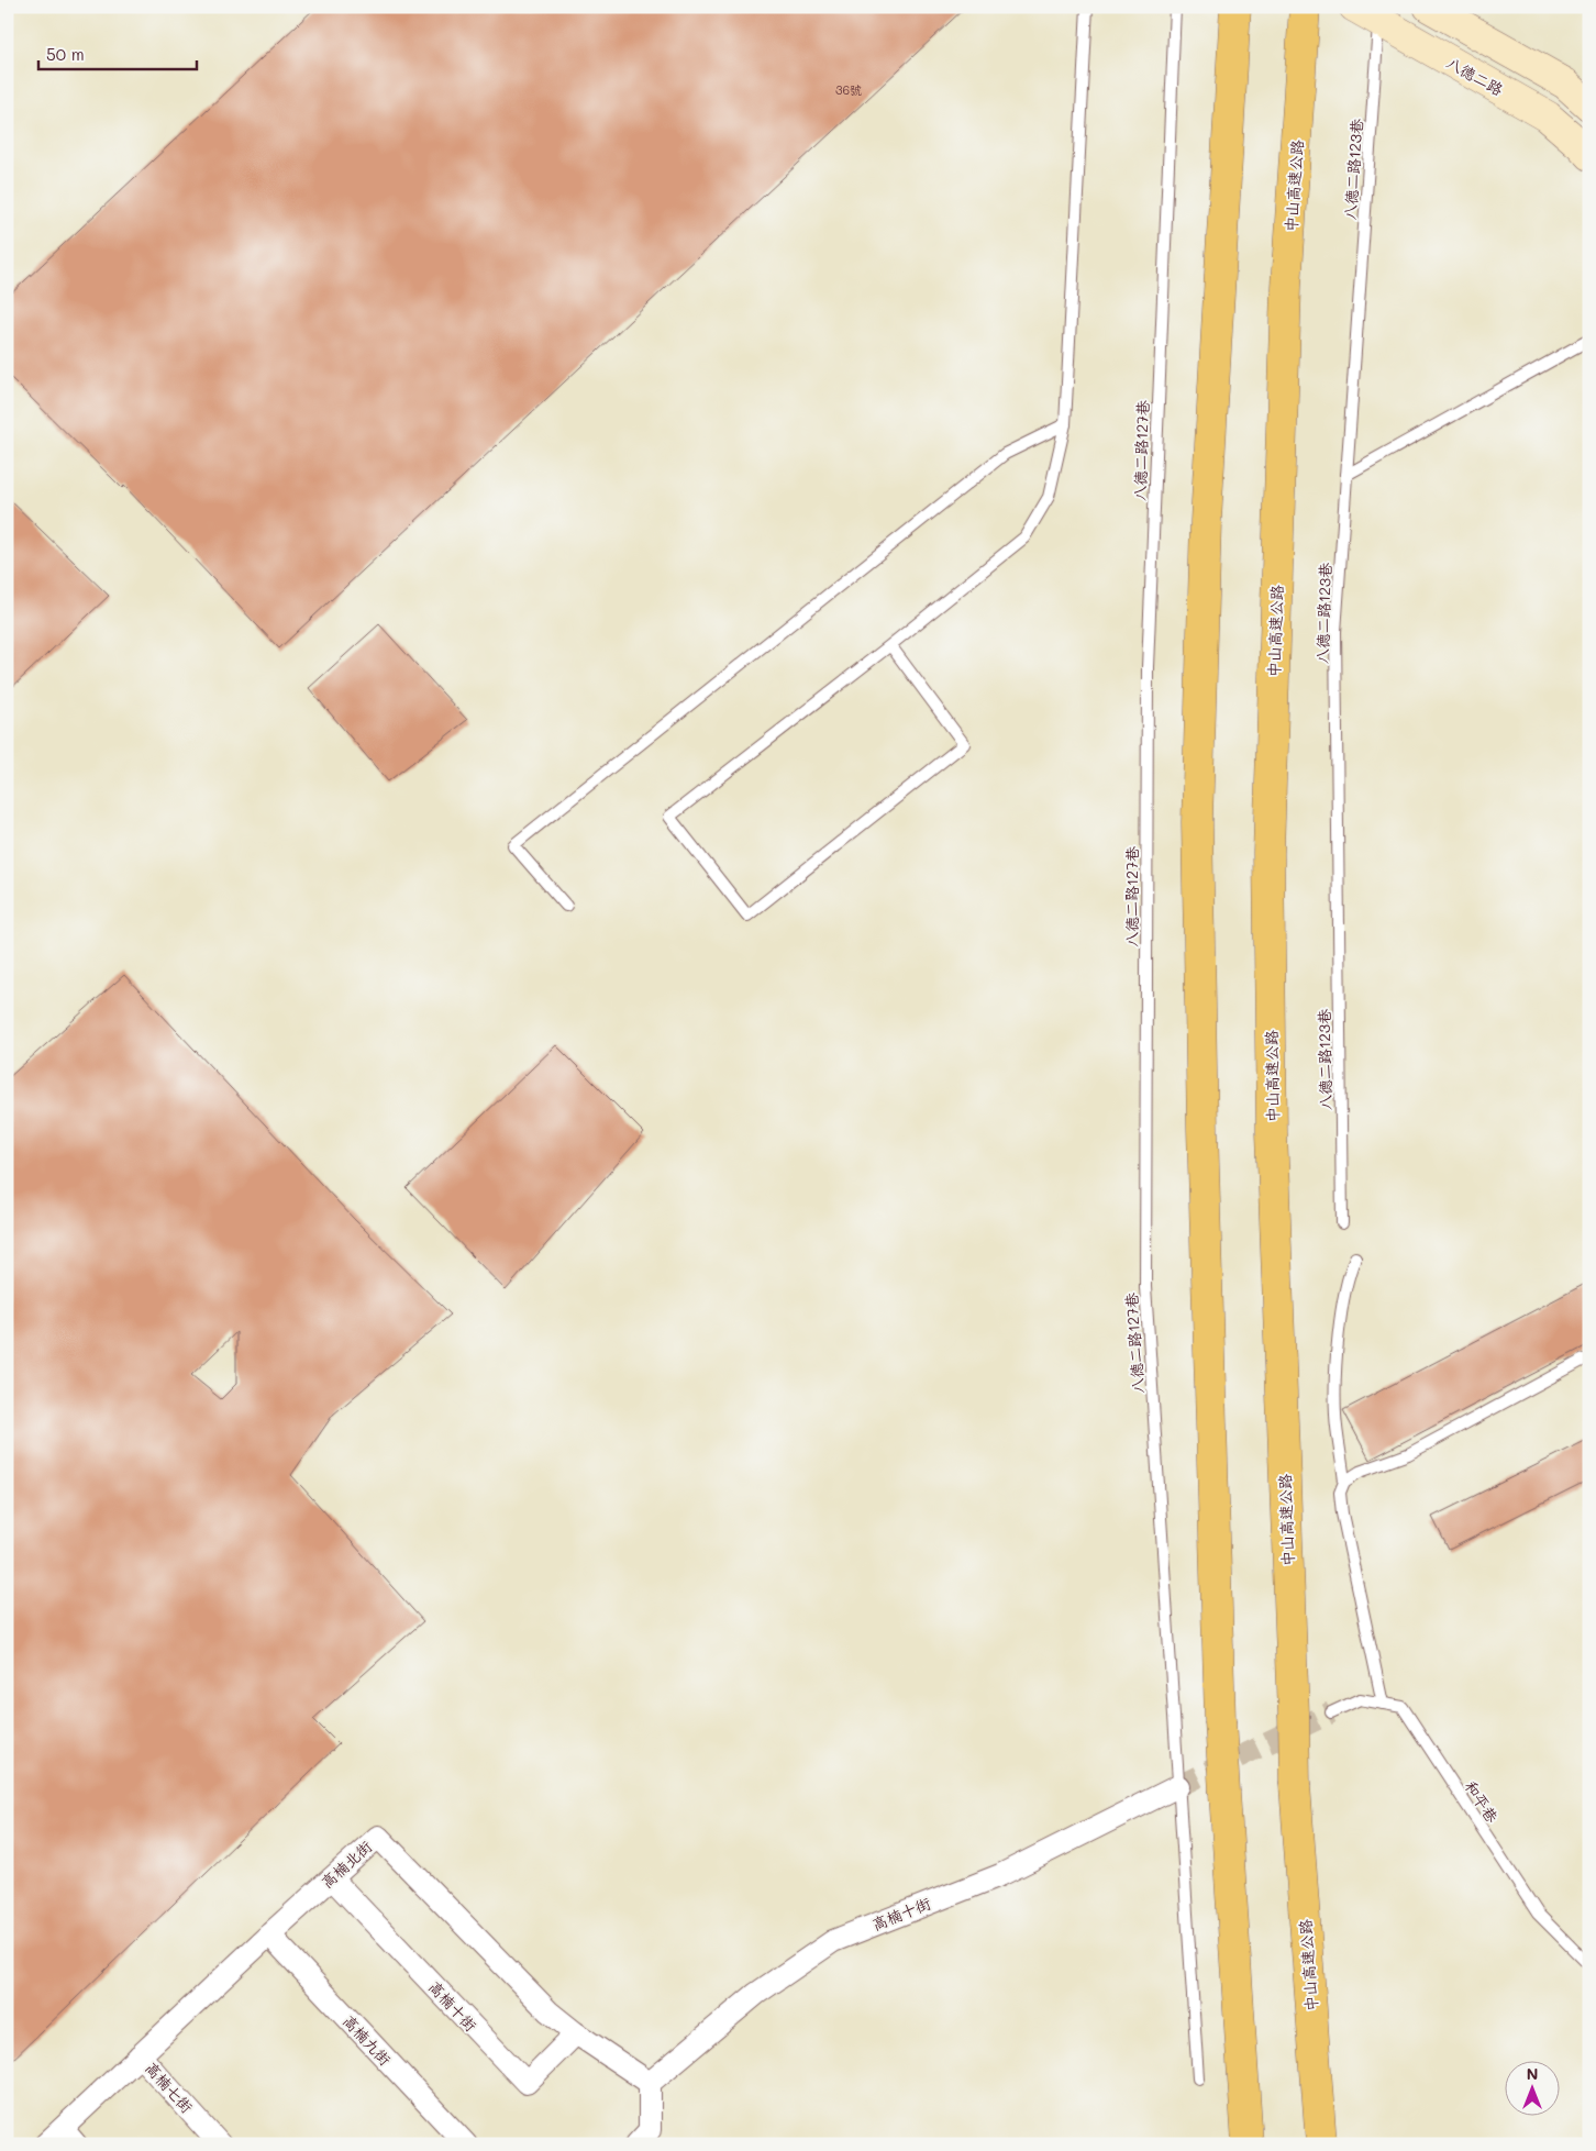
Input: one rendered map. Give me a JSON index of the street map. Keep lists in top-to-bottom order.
{
  "streets": {
    "highway": ["中山高速公路"],
    "street": [
      "八德二路",
      "高楠北街",
      "高楠十街",
      "高楠九街",
      "高楠七街"
    ],
    "lane": ["八德二路123巷", "八德二路127巷", "和平巷"]
  },
  "crossings": [
    ["八德二路", "八德二路123巷"],
    ["八德二路127巷", "高楠十街"],
    ["高楠北街", "高楠十街"],
    ["高楠北街", "高楠九街"],
    ["高楠北街", "高楠七街"]
  ],
  "house_numbers": ["36號"],
  "scale_bar": "50 m",
  "north": "top"
}
